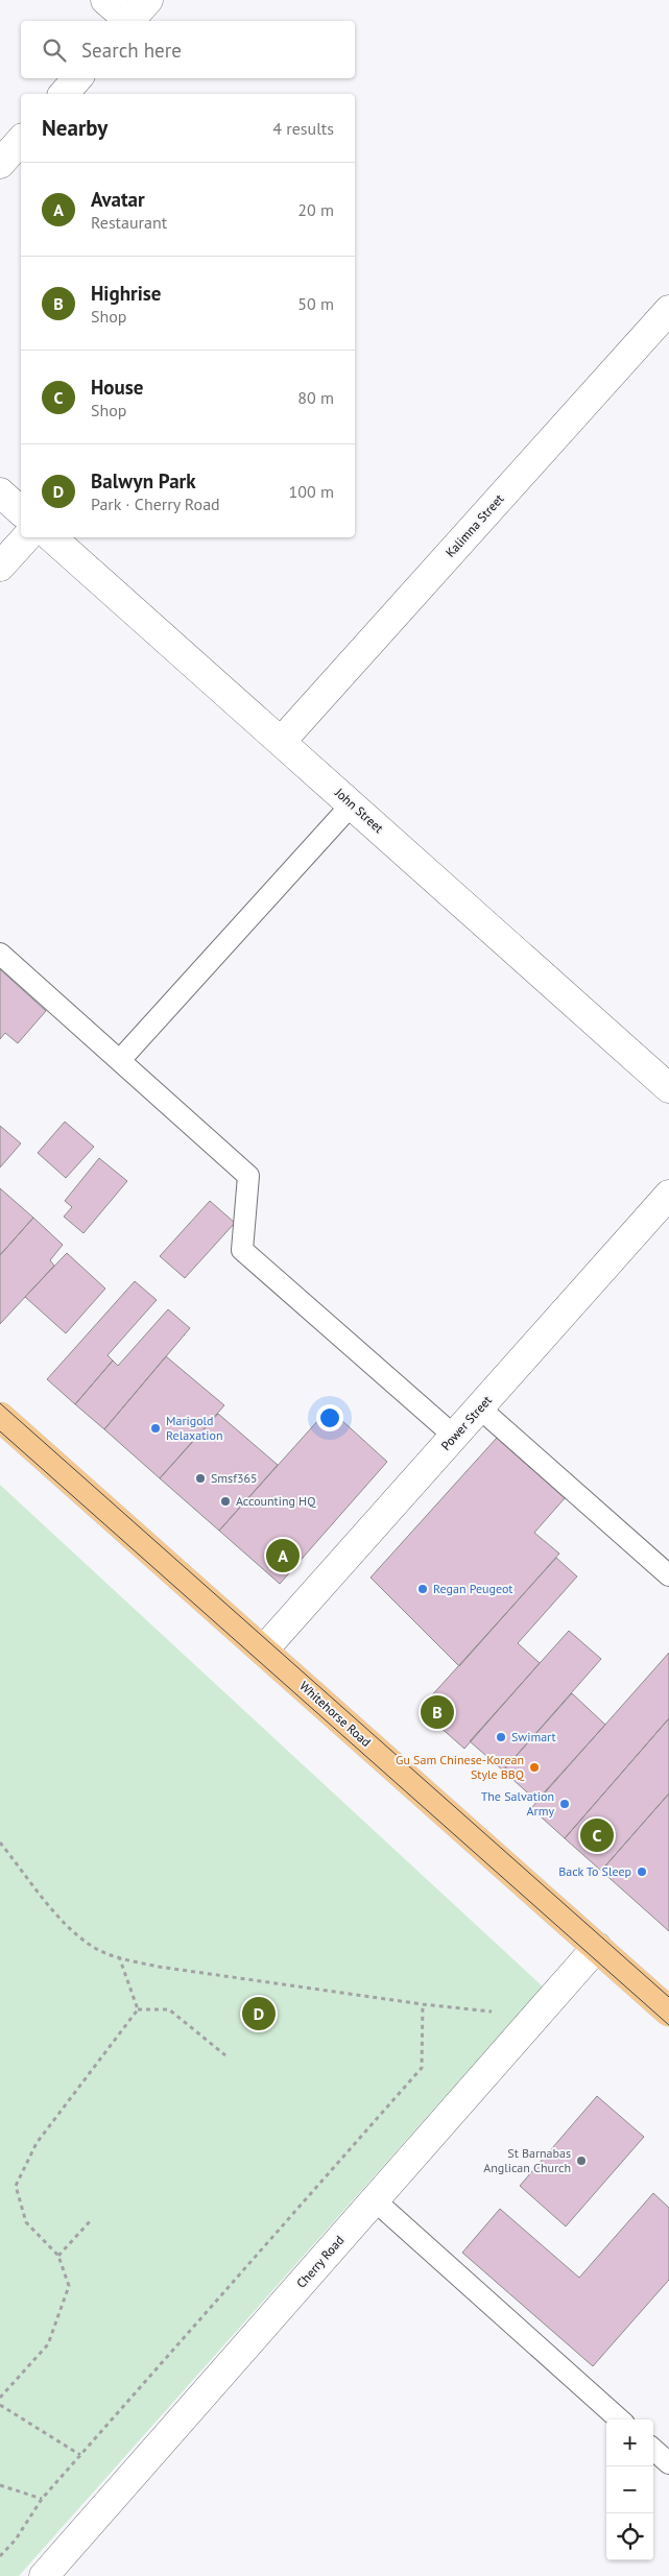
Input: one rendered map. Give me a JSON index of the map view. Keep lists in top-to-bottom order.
{
  "streets": {
    "main road": ["Whitehorse Road"],
    "street": [
      "Kalimna Street",
      "John Street",
      "Power Street",
      "Cherry Road"
    ]
  },
  "crossings": [
    ["Kalimna Street", "John Street"],
    ["Power Street", "Whitehorse Road"],
    ["Whitehorse Road", "Cherry Road"]
  ],
  "places": [
    "Marigold Relaxation",
    "Smsf365",
    "Accounting HQ",
    "Regan Peugeot",
    "Swimart",
    "Gu Sam Chinese-Korean Style BBQ",
    "The Salvation Army",
    "Back To Sleep",
    "St Barnabas Anglican Church"
  ],
  "page": {
    "search": "Search here",
    "heading": ["Nearby", "4 results"],
    "list": [
      {
        "mark": "A",
        "name": "Avatar",
        "note": "Restaurant",
        "value": "20 m"
      },
      {
        "mark": "B",
        "name": "Highrise",
        "note": "Shop",
        "value": "50 m"
      },
      {
        "mark": "C",
        "name": "House",
        "note": "Shop",
        "value": "80 m"
      },
      {
        "mark": "D",
        "name": "Balwyn Park",
        "note": "Park · Cherry Road",
        "value": "100 m"
      }
    ],
    "pins": [
      "A",
      "B",
      "C",
      "D"
    ],
    "map_buttons": ["+", "−"]
  }
}
